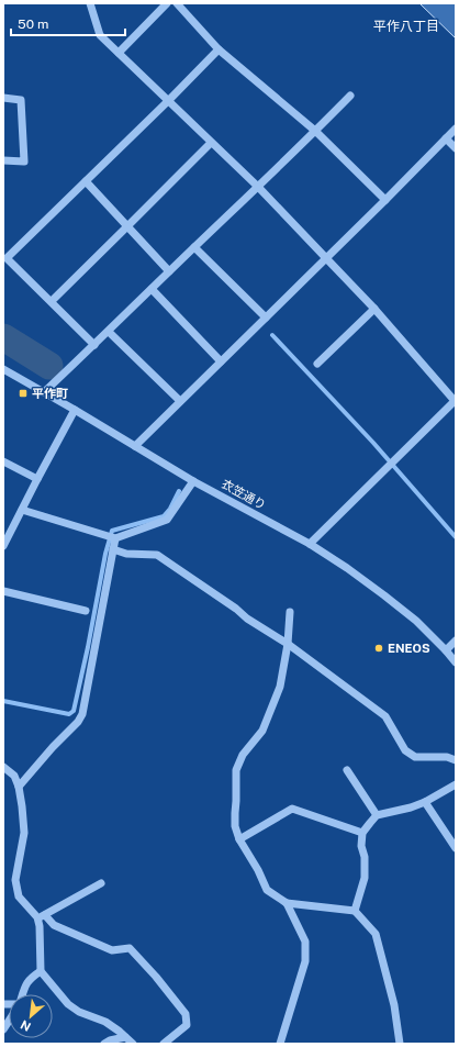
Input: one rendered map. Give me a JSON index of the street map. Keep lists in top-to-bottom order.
{
  "streets": {
    "street": ["衣笠通り"]
  },
  "districts": ["平作八丁目"],
  "places": {
    "transit": ["平作町"],
    "other": ["ENEOS"]
  },
  "scale_bar": "50 m",
  "north": "bottom left"
}
